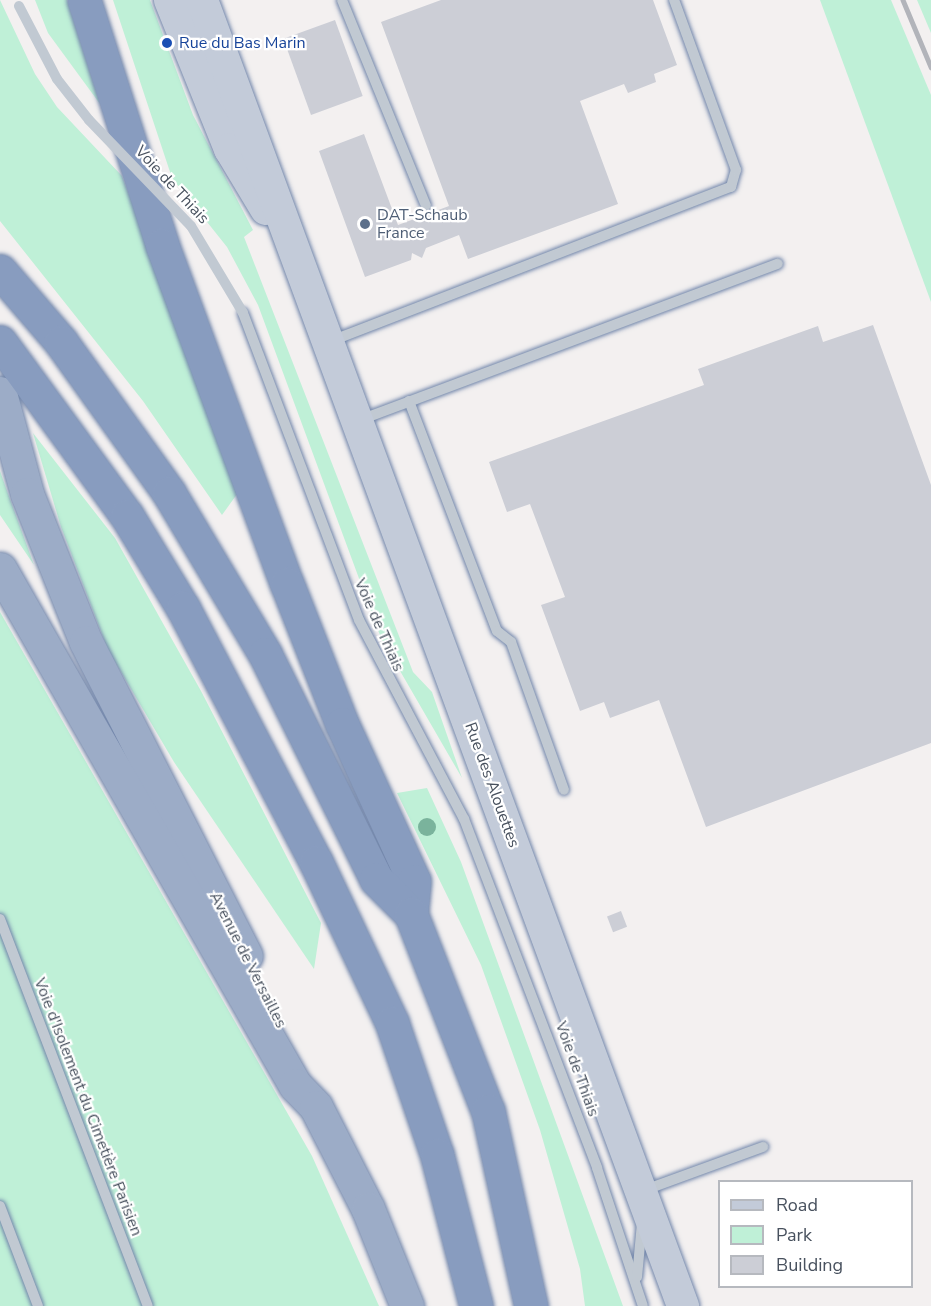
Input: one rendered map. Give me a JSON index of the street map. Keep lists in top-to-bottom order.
{
  "streets": {
    "highway": ["Avenue de Versailles"],
    "main road": ["Rue des Alouettes"],
    "lane": ["Voie de Thiais", "Voie d'Isolement du Cimetière Parisien"]
  },
  "places": ["Rue du Bas Marin", "DAT-Schaub France"],
  "legend": ["Road", "Park", "Building"]
}
